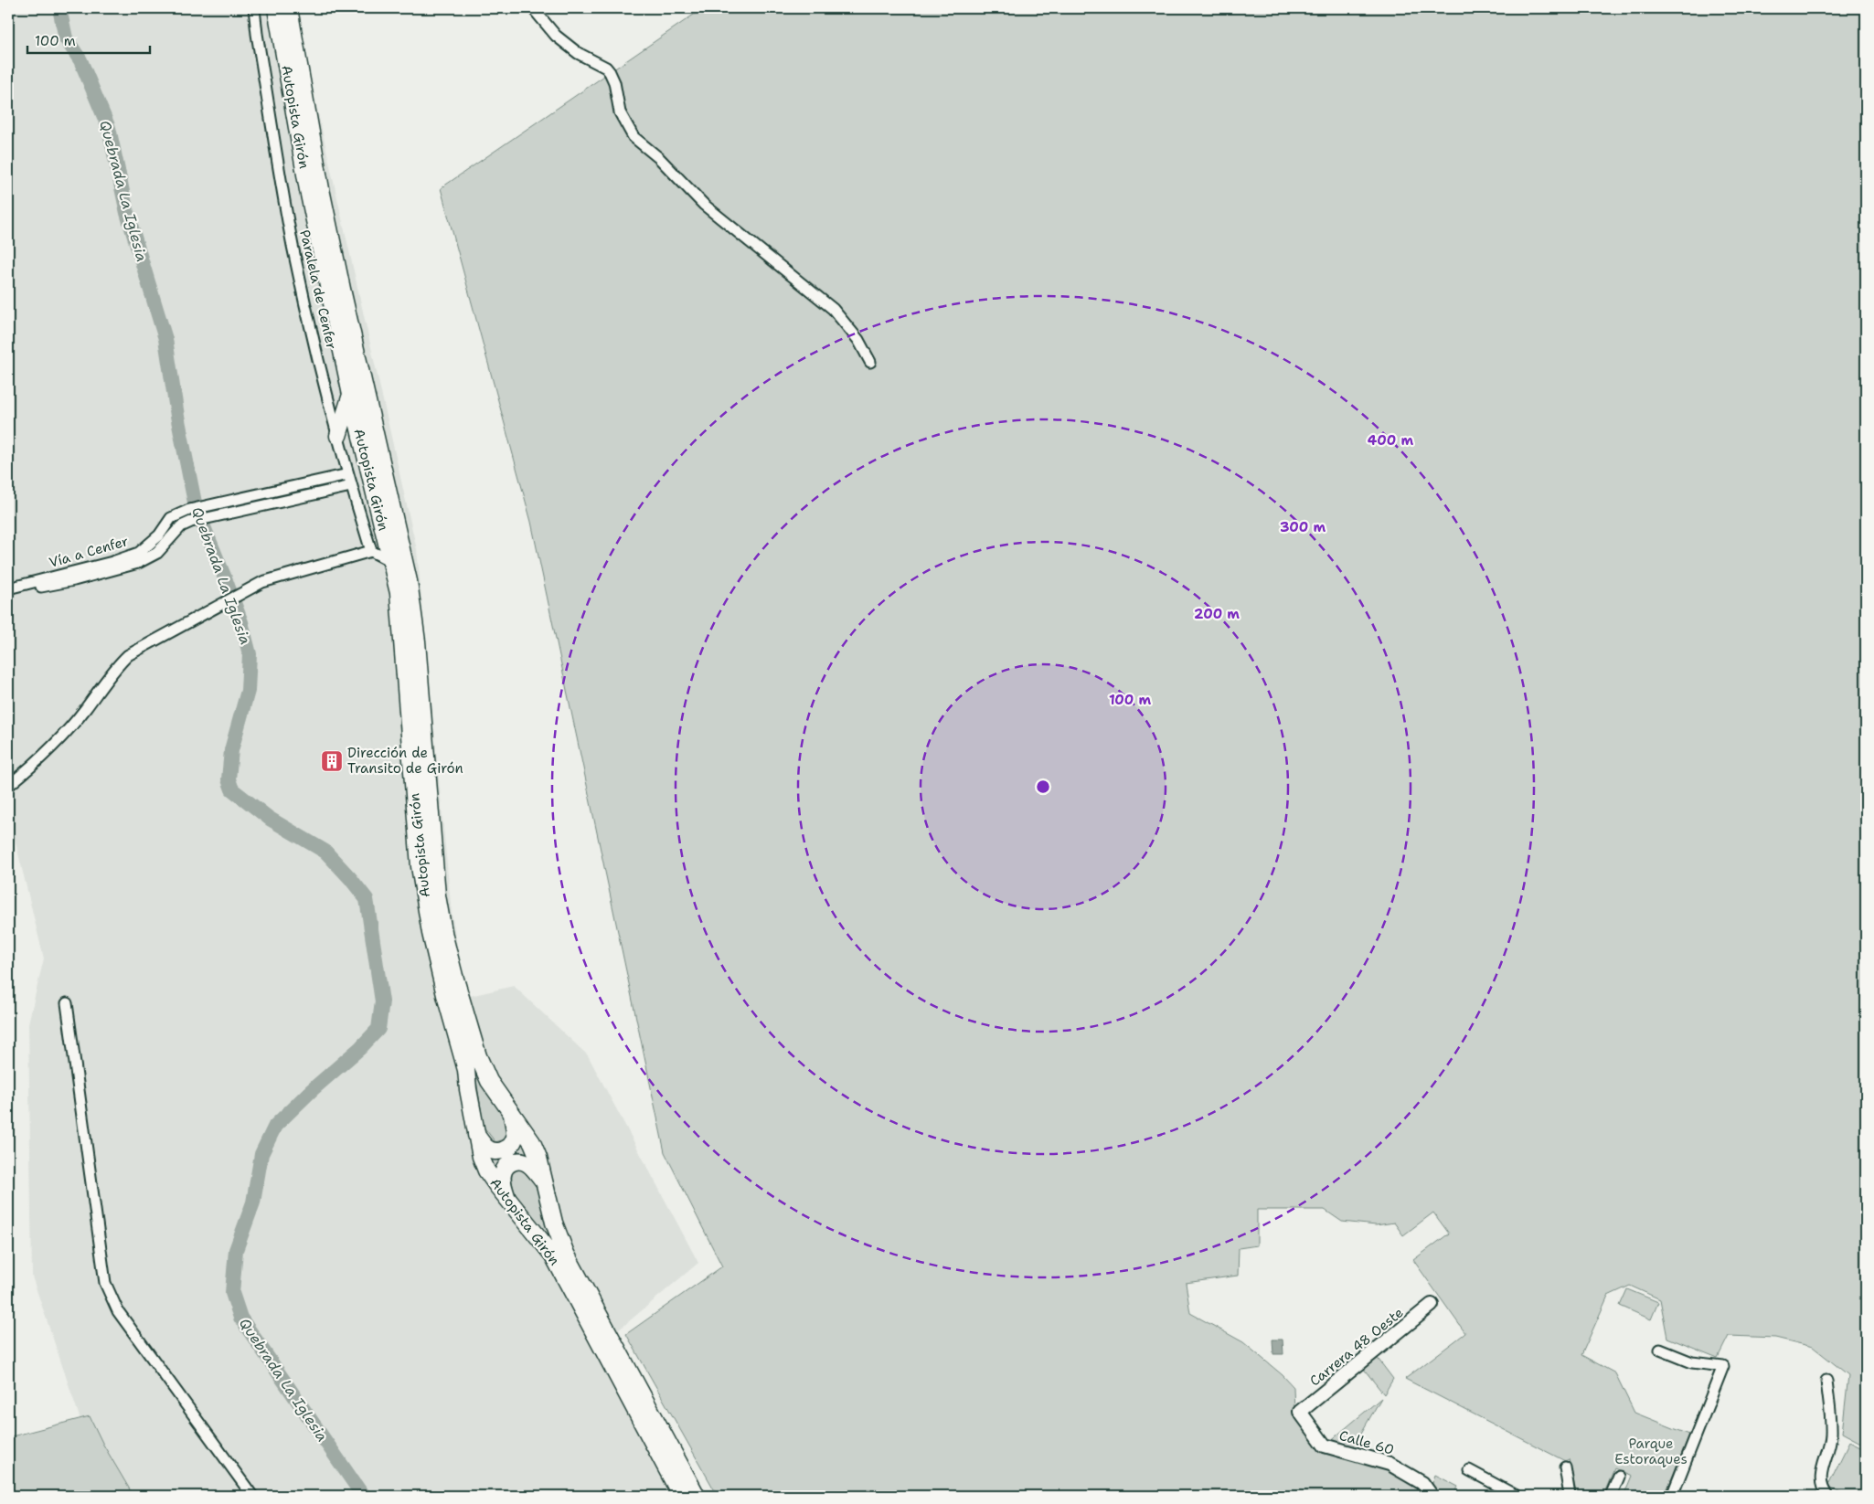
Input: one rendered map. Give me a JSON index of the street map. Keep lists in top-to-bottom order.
{
  "streets": {
    "highway": ["Autopista Girón"],
    "street": [
      "Paralela de Cenfer",
      "Vía a Cenfer",
      "Carrera 48 Oeste",
      "Calle 60"
    ]
  },
  "crossings": [
    ["Paralela de Cenfer", "Vía a Cenfer"],
    ["Carrera 48 Oeste", "Calle 60"]
  ],
  "water": ["Quebrada La Iglesia"],
  "parks": ["Parque Estoraques"],
  "places": {
    "building": ["Dirección de Transito de Girón"]
  },
  "scale_bar": "100 m",
  "rings": [
    "400 m",
    "300 m",
    "200 m",
    "100 m"
  ]
}
